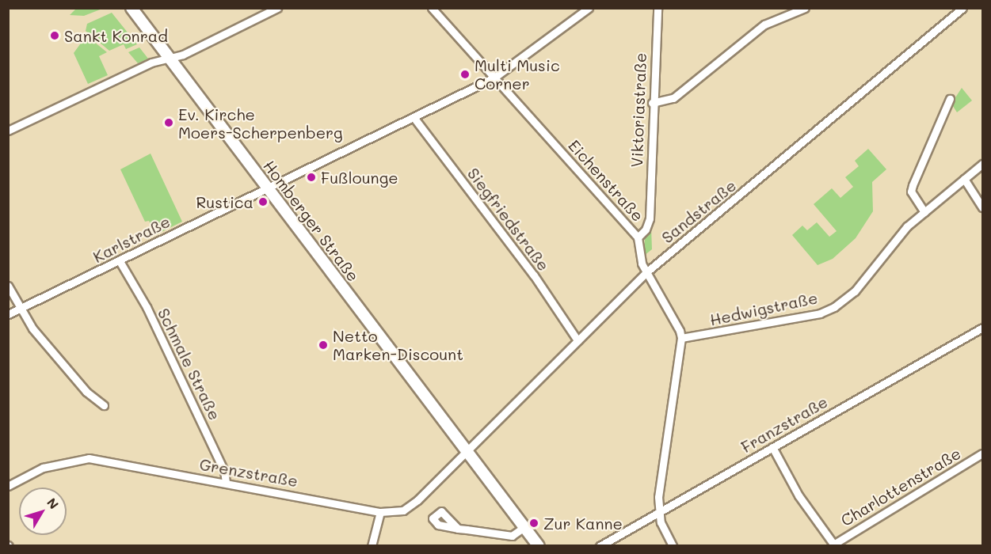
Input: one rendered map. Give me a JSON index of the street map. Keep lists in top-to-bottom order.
{
  "streets": {
    "main road": ["Homberger Straße"],
    "street": [
      "Viktoriastraße",
      "Eichenstraße",
      "Sandstraße",
      "Siegfriedstraße",
      "Karlstraße",
      "Hedwigstraße",
      "Schmale Straße",
      "Franzstraße",
      "Grenzstraße",
      "Charlottenstraße"
    ]
  },
  "crossings": [
    ["Viktoriastraße", "Eichenstraße"],
    ["Eichenstraße", "Sandstraße"],
    ["Eichenstraße", "Karlstraße"],
    ["Eichenstraße", "Hedwigstraße"],
    ["Sandstraße", "Siegfriedstraße"],
    ["Sandstraße", "Homberger Straße"],
    ["Sandstraße", "Grenzstraße"],
    ["Siegfriedstraße", "Karlstraße"],
    ["Homberger Straße", "Karlstraße"],
    ["Homberger Straße", "Grenzstraße"],
    ["Karlstraße", "Schmale Straße"],
    ["Schmale Straße", "Grenzstraße"]
  ],
  "places": [
    "Sankt Konrad",
    "Multi Music Corner",
    "Ev. Kirche Moers-Scherpenberg",
    "Fußlounge",
    "Rustica",
    "Netto Marken-Discount",
    "Zur Kanne"
  ],
  "north": "top right"
}
